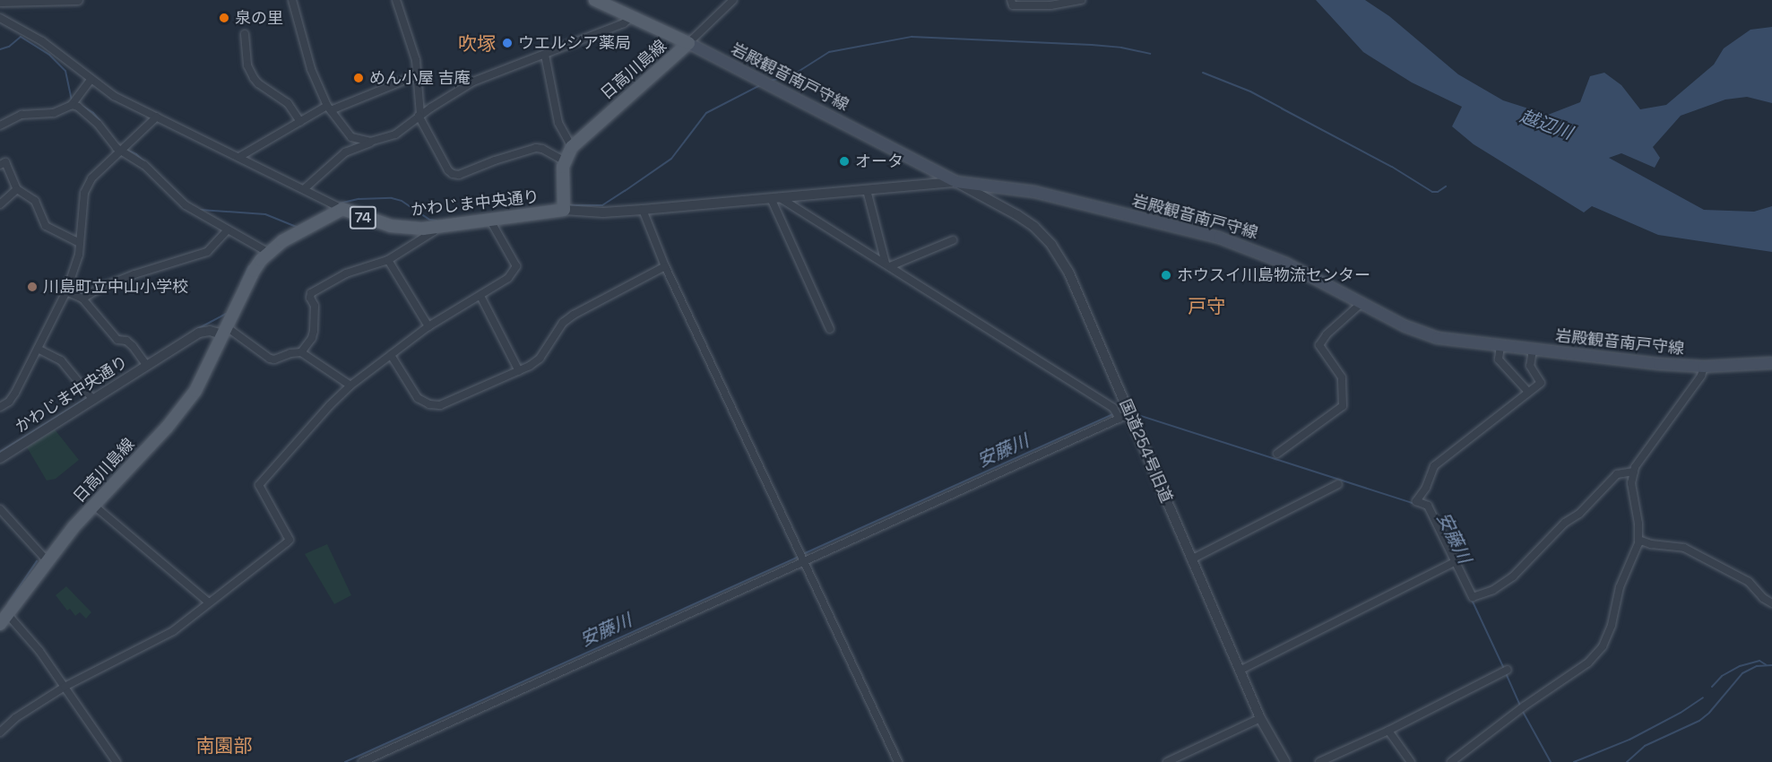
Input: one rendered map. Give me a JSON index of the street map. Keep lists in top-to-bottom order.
{
  "streets": {
    "main road": [
      "日高川島線",
      "岩殿観音南戸守線",
      "かわじま中央通り",
      "74"
    ],
    "street": ["国道254号旧道"]
  },
  "crossings": [
    ["日高川島線", "岩殿観音南戸守線"],
    ["日高川島線", "かわじま中央通り"],
    ["日高川島線", "74"],
    ["岩殿観音南戸守線", "かわじま中央通り"],
    ["岩殿観音南戸守線", "国道254号旧道"],
    ["かわじま中央通り", "74"],
    ["かわじま中央通り", "国道254号旧道"]
  ],
  "districts": ["吹塚", "戸守", "南園部"],
  "water": ["越辺川", "安藤川"],
  "places": [
    "泉の里",
    "ウエルシア薬局",
    "めん小屋 吉庵",
    "オータ",
    "ホウスイ川島物流センター",
    "川島町立中山小学校"
  ]
}
